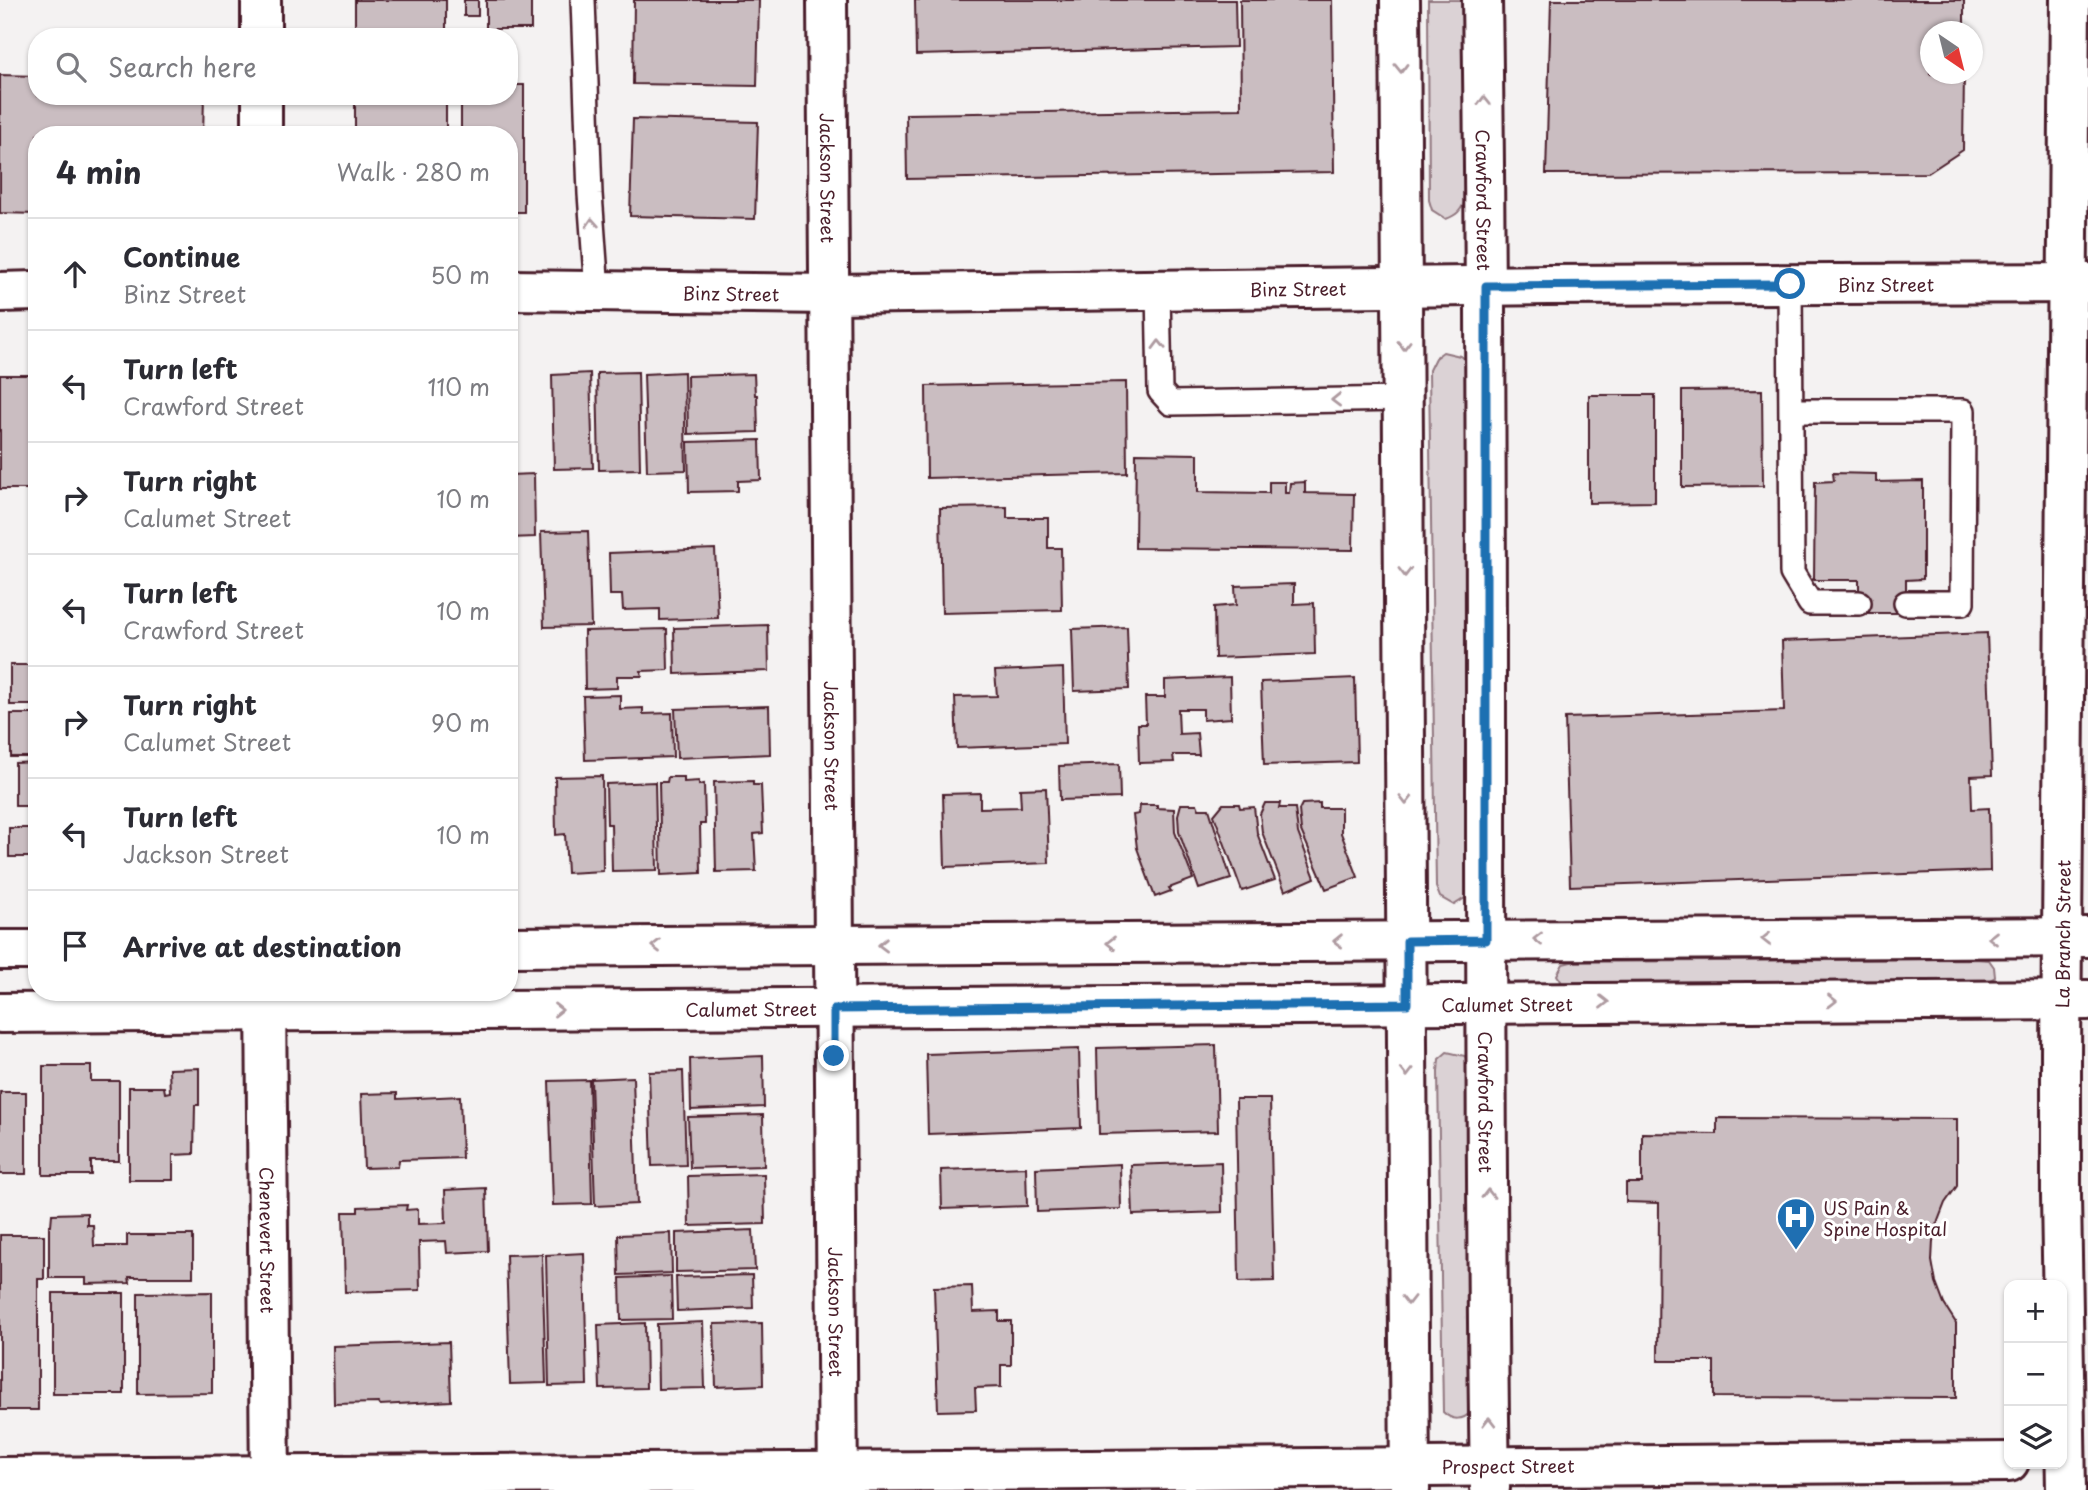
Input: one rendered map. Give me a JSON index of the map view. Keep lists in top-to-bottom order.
{
  "streets": {
    "street": [
      "Jackson Street",
      "Crawford Street",
      "Binz Street",
      "La Branch Street",
      "Calumet Street",
      "Chenevert Street",
      "Prospect Street"
    ]
  },
  "crossings": [
    ["Jackson Street", "Binz Street"],
    ["Jackson Street", "Calumet Street"],
    ["Jackson Street", "Prospect Street"],
    ["Crawford Street", "Binz Street"],
    ["Crawford Street", "Calumet Street"],
    ["Crawford Street", "Prospect Street"],
    ["Binz Street", "La Branch Street"],
    ["La Branch Street", "Calumet Street"],
    ["Calumet Street", "Chenevert Street"],
    ["Chenevert Street", "Prospect Street"]
  ],
  "places": {
    "hospital": ["US Pain & Spine Hospital"]
  },
  "north": "bottom right",
  "page": {
    "search": "Search here",
    "heading": ["4 min", "Walk · 280 m"],
    "list": [
      ["Continue", "Binz Street", "50 m"],
      ["Turn left", "Crawford Street", "110 m"],
      ["Turn right", "Calumet Street", "10 m"],
      ["Turn left", "Crawford Street", "10 m"],
      ["Turn right", "Calumet Street", "90 m"],
      ["Turn left", "Jackson Street", "10 m"],
      "Arrive at destination"
    ],
    "map_buttons": ["+", "−"]
  }
}
